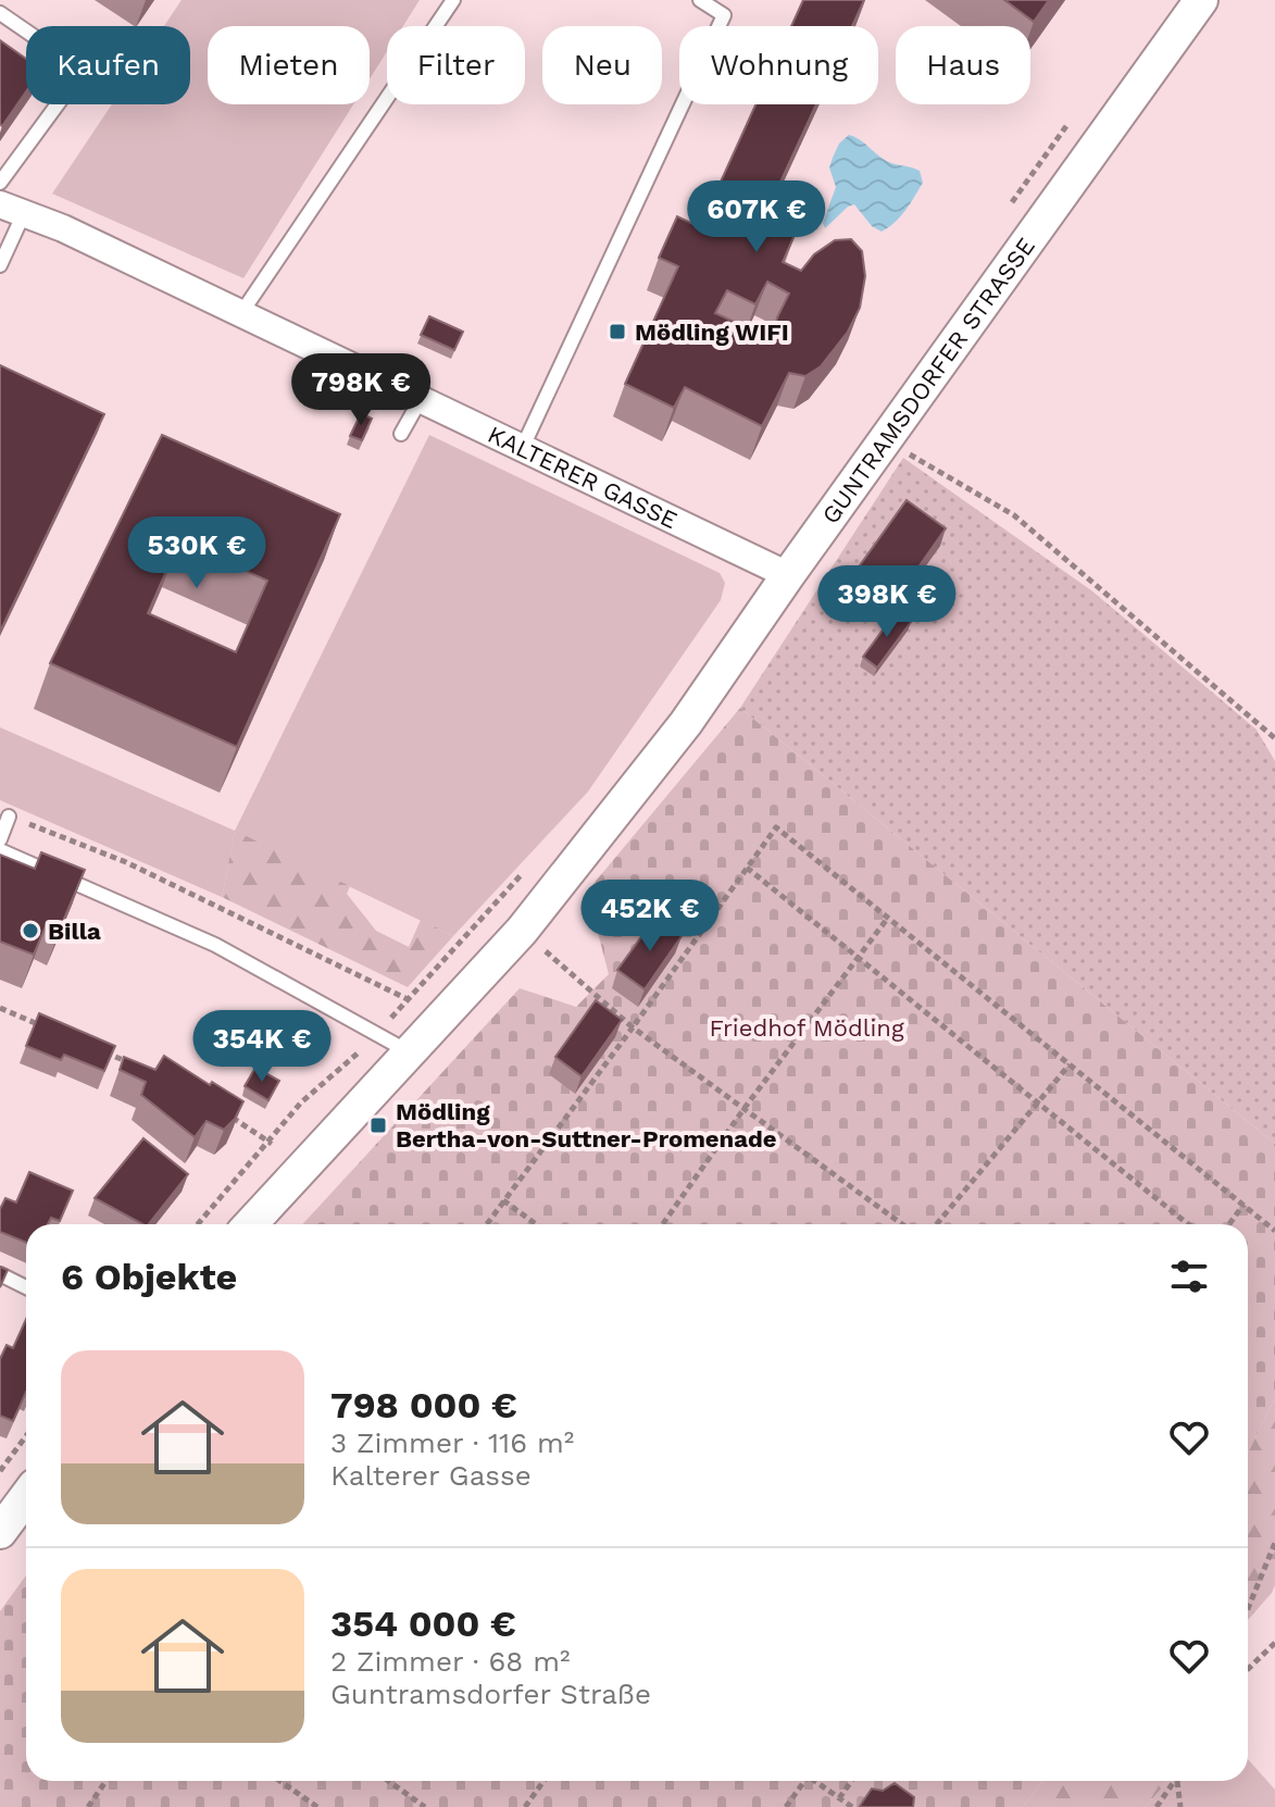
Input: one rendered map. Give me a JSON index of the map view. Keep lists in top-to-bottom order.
{
  "streets": {
    "street": ["GUNTRAMSDORFER STRASSE", "KALTERER GASSE"]
  },
  "crossings": [
    ["GUNTRAMSDORFER STRASSE", "KALTERER GASSE"]
  ],
  "parks": ["Friedhof Mödling"],
  "places": {
    "transit": ["Mödling WIFI", "Mödling Bertha-von-Suttner-Promenade"],
    "other": ["Billa"]
  },
  "page": {
    "chip": [
      "Kaufen",
      "Mieten",
      "Filter",
      "Neu",
      "Wohnung",
      "Haus"
    ],
    "price": [
      "607K €",
      "798K €",
      "530K €",
      "398K €",
      "452K €",
      "354K €"
    ],
    "heading": "6 Objekte",
    "list": [
      {
        "name": "798 000 €",
        "note": "3 Zimmer · 116 m² · Kalterer Gasse"
      },
      {
        "name": "354 000 €",
        "note": "2 Zimmer · 68 m² · Guntramsdorfer Straße"
      }
    ]
  }
}
